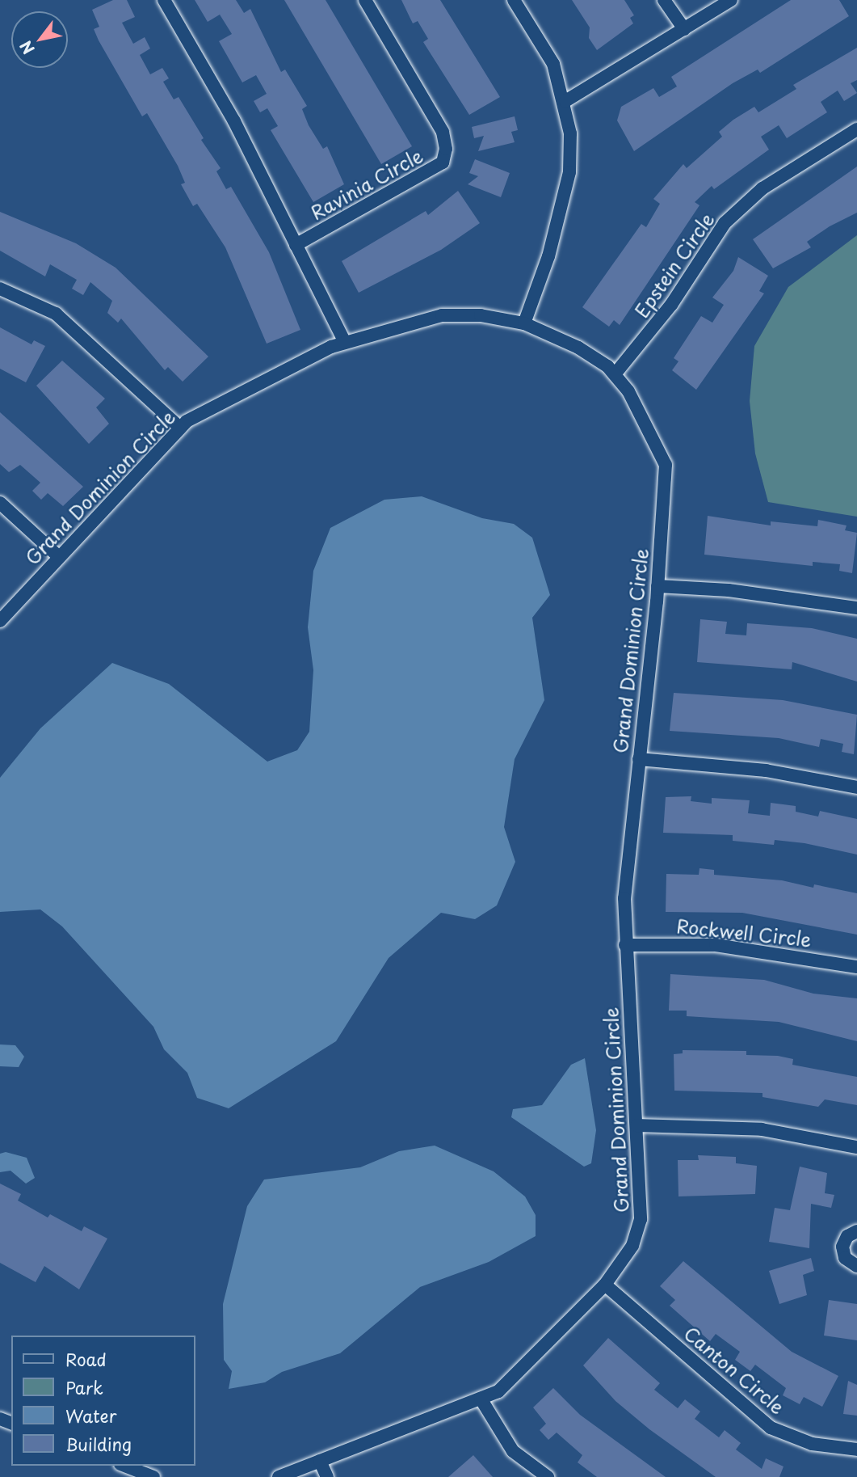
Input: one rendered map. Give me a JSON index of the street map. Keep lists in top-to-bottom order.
{
  "streets": {
    "street": [
      "Ravinia Circle",
      "Epstein Circle",
      "Grand Dominion Circle",
      "Rockwell Circle",
      "Canton Circle"
    ]
  },
  "crossings": [
    ["Ravinia Circle", "Grand Dominion Circle"],
    ["Epstein Circle", "Grand Dominion Circle"],
    ["Grand Dominion Circle", "Rockwell Circle"],
    ["Grand Dominion Circle", "Canton Circle"]
  ],
  "legend": [
    "Road",
    "Park",
    "Water",
    "Building"
  ],
  "north": "bottom left"
}
